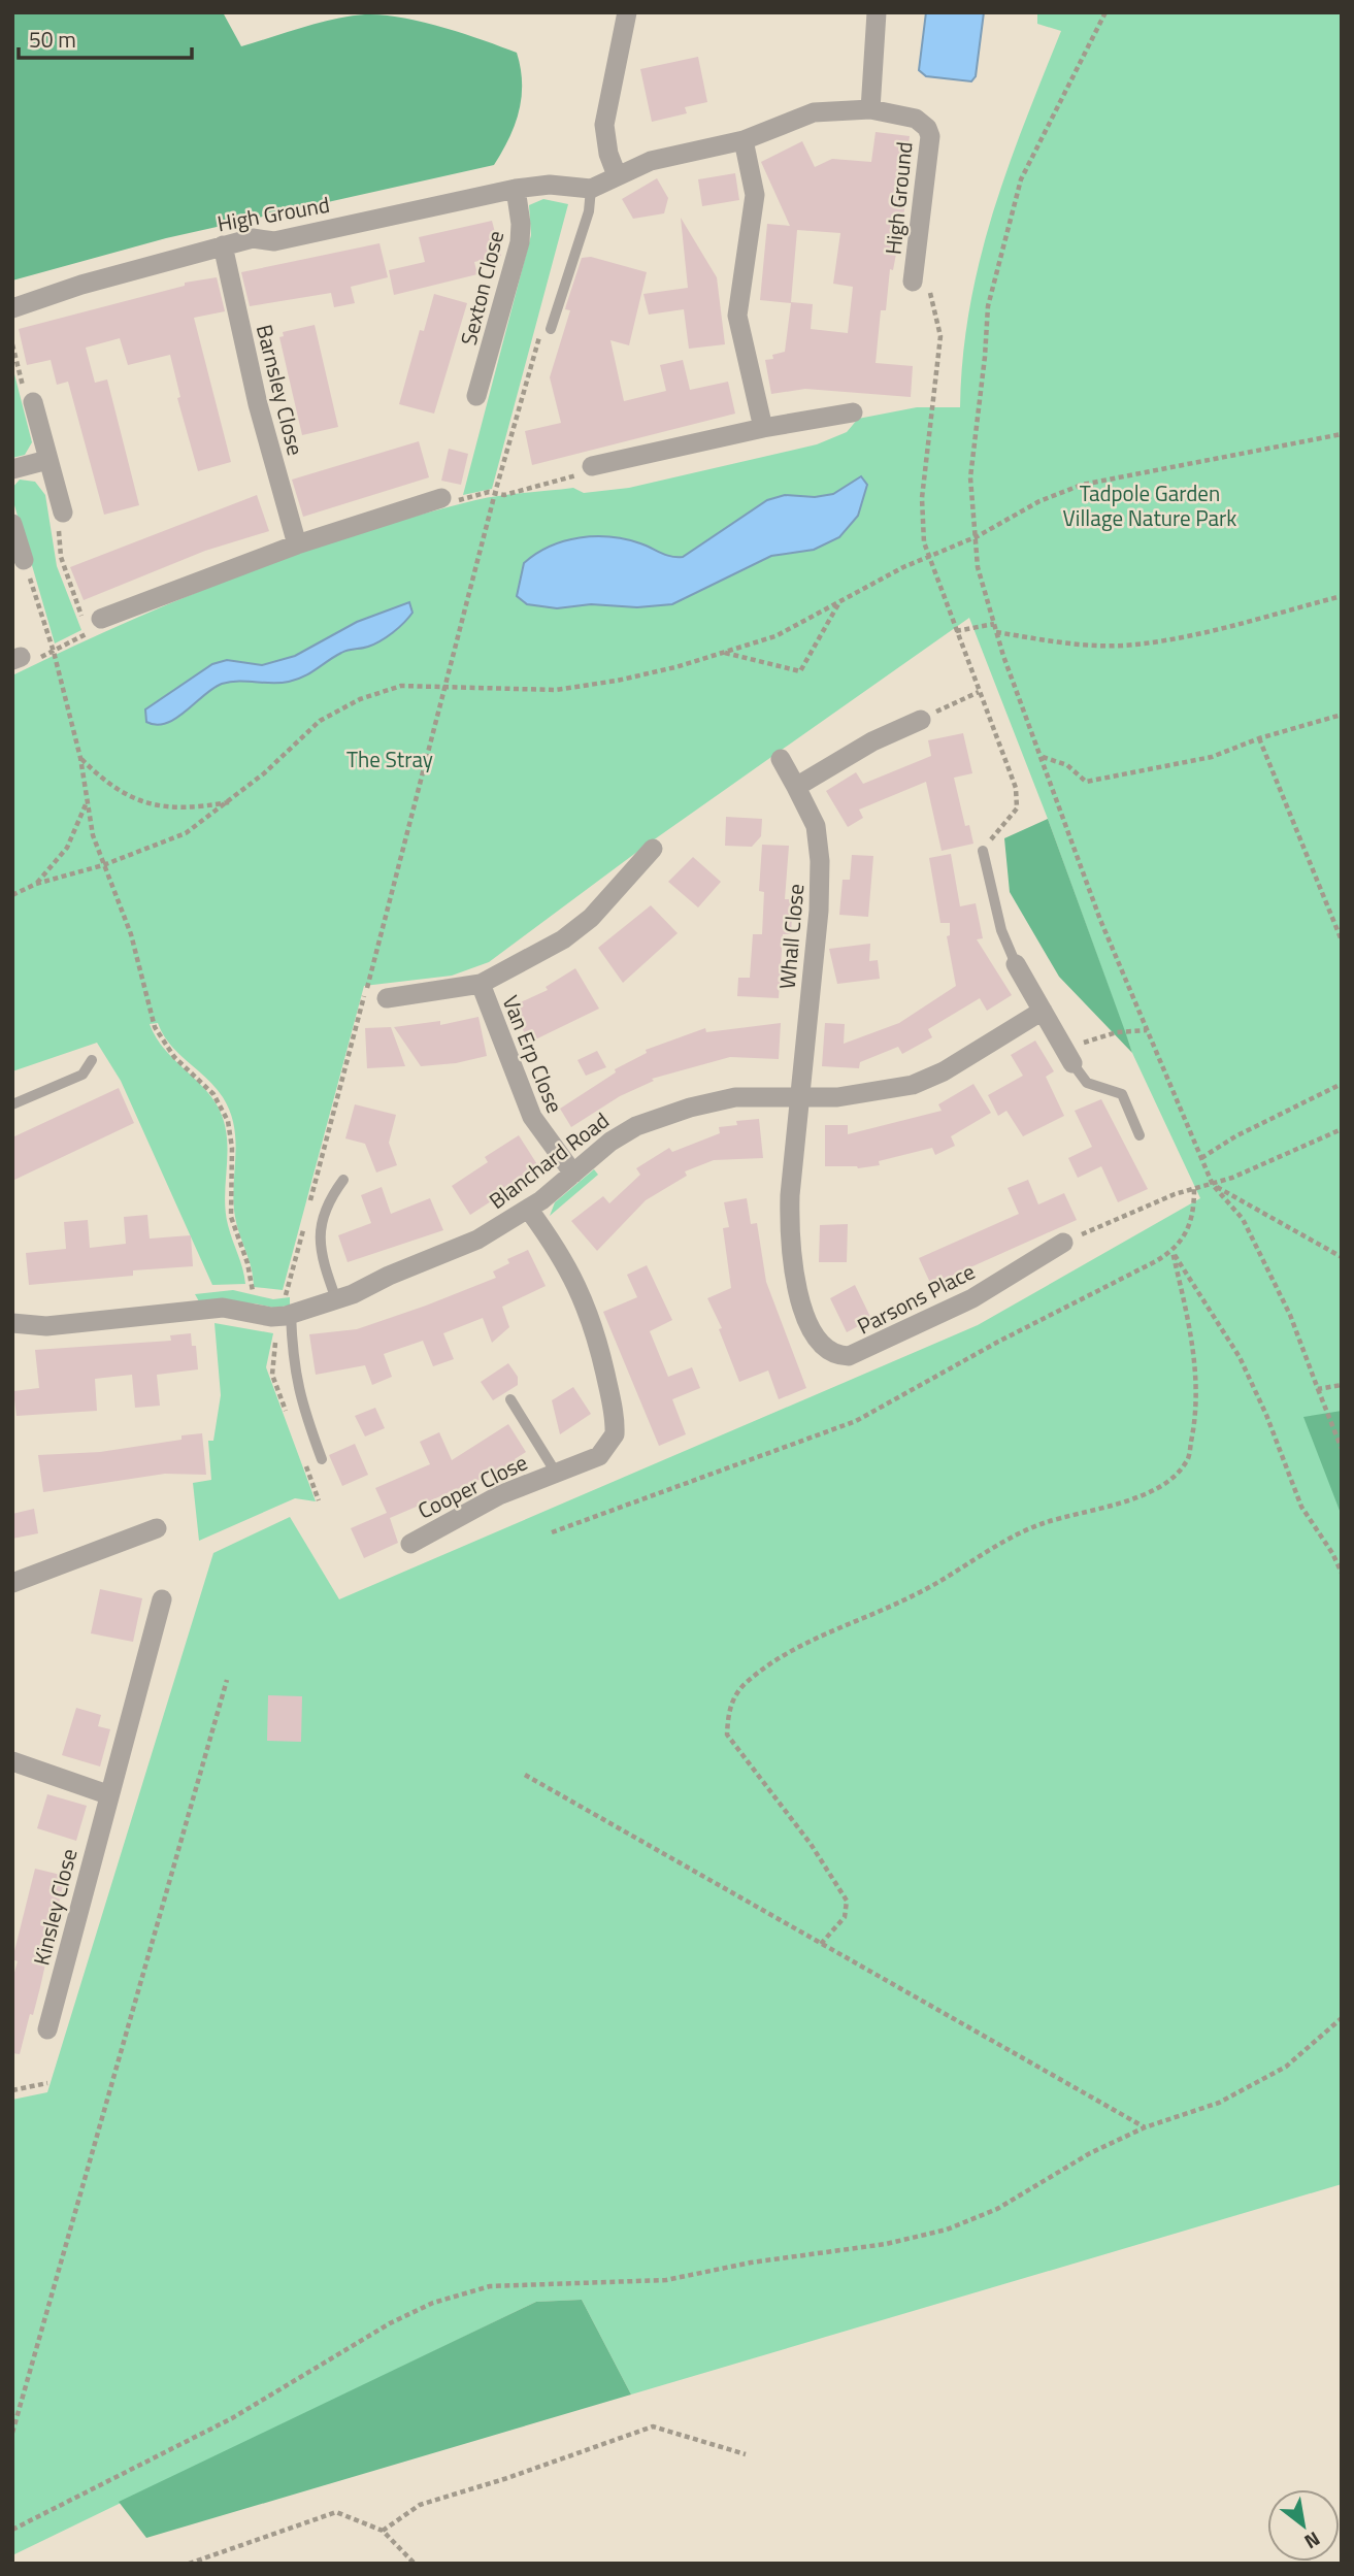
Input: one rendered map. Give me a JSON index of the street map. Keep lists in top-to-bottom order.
{
  "streets": {
    "street": [
      "High Ground",
      "Sexton Close",
      "Barnsley Close",
      "Whall Close",
      "Van Erp Close",
      "Blanchard Road",
      "Parsons Place",
      "Cooper Close",
      "Kinsley Close"
    ]
  },
  "crossings": [
    ["High Ground", "Sexton Close"],
    ["High Ground", "Barnsley Close"],
    ["Whall Close", "Blanchard Road"],
    ["Whall Close", "Parsons Place"],
    ["Van Erp Close", "Blanchard Road"],
    ["Blanchard Road", "Parsons Place"],
    ["Blanchard Road", "Cooper Close"]
  ],
  "parks": ["Tadpole Garden Village Nature Park", "The Stray"],
  "scale_bar": "50 m",
  "north": "bottom right"
}
